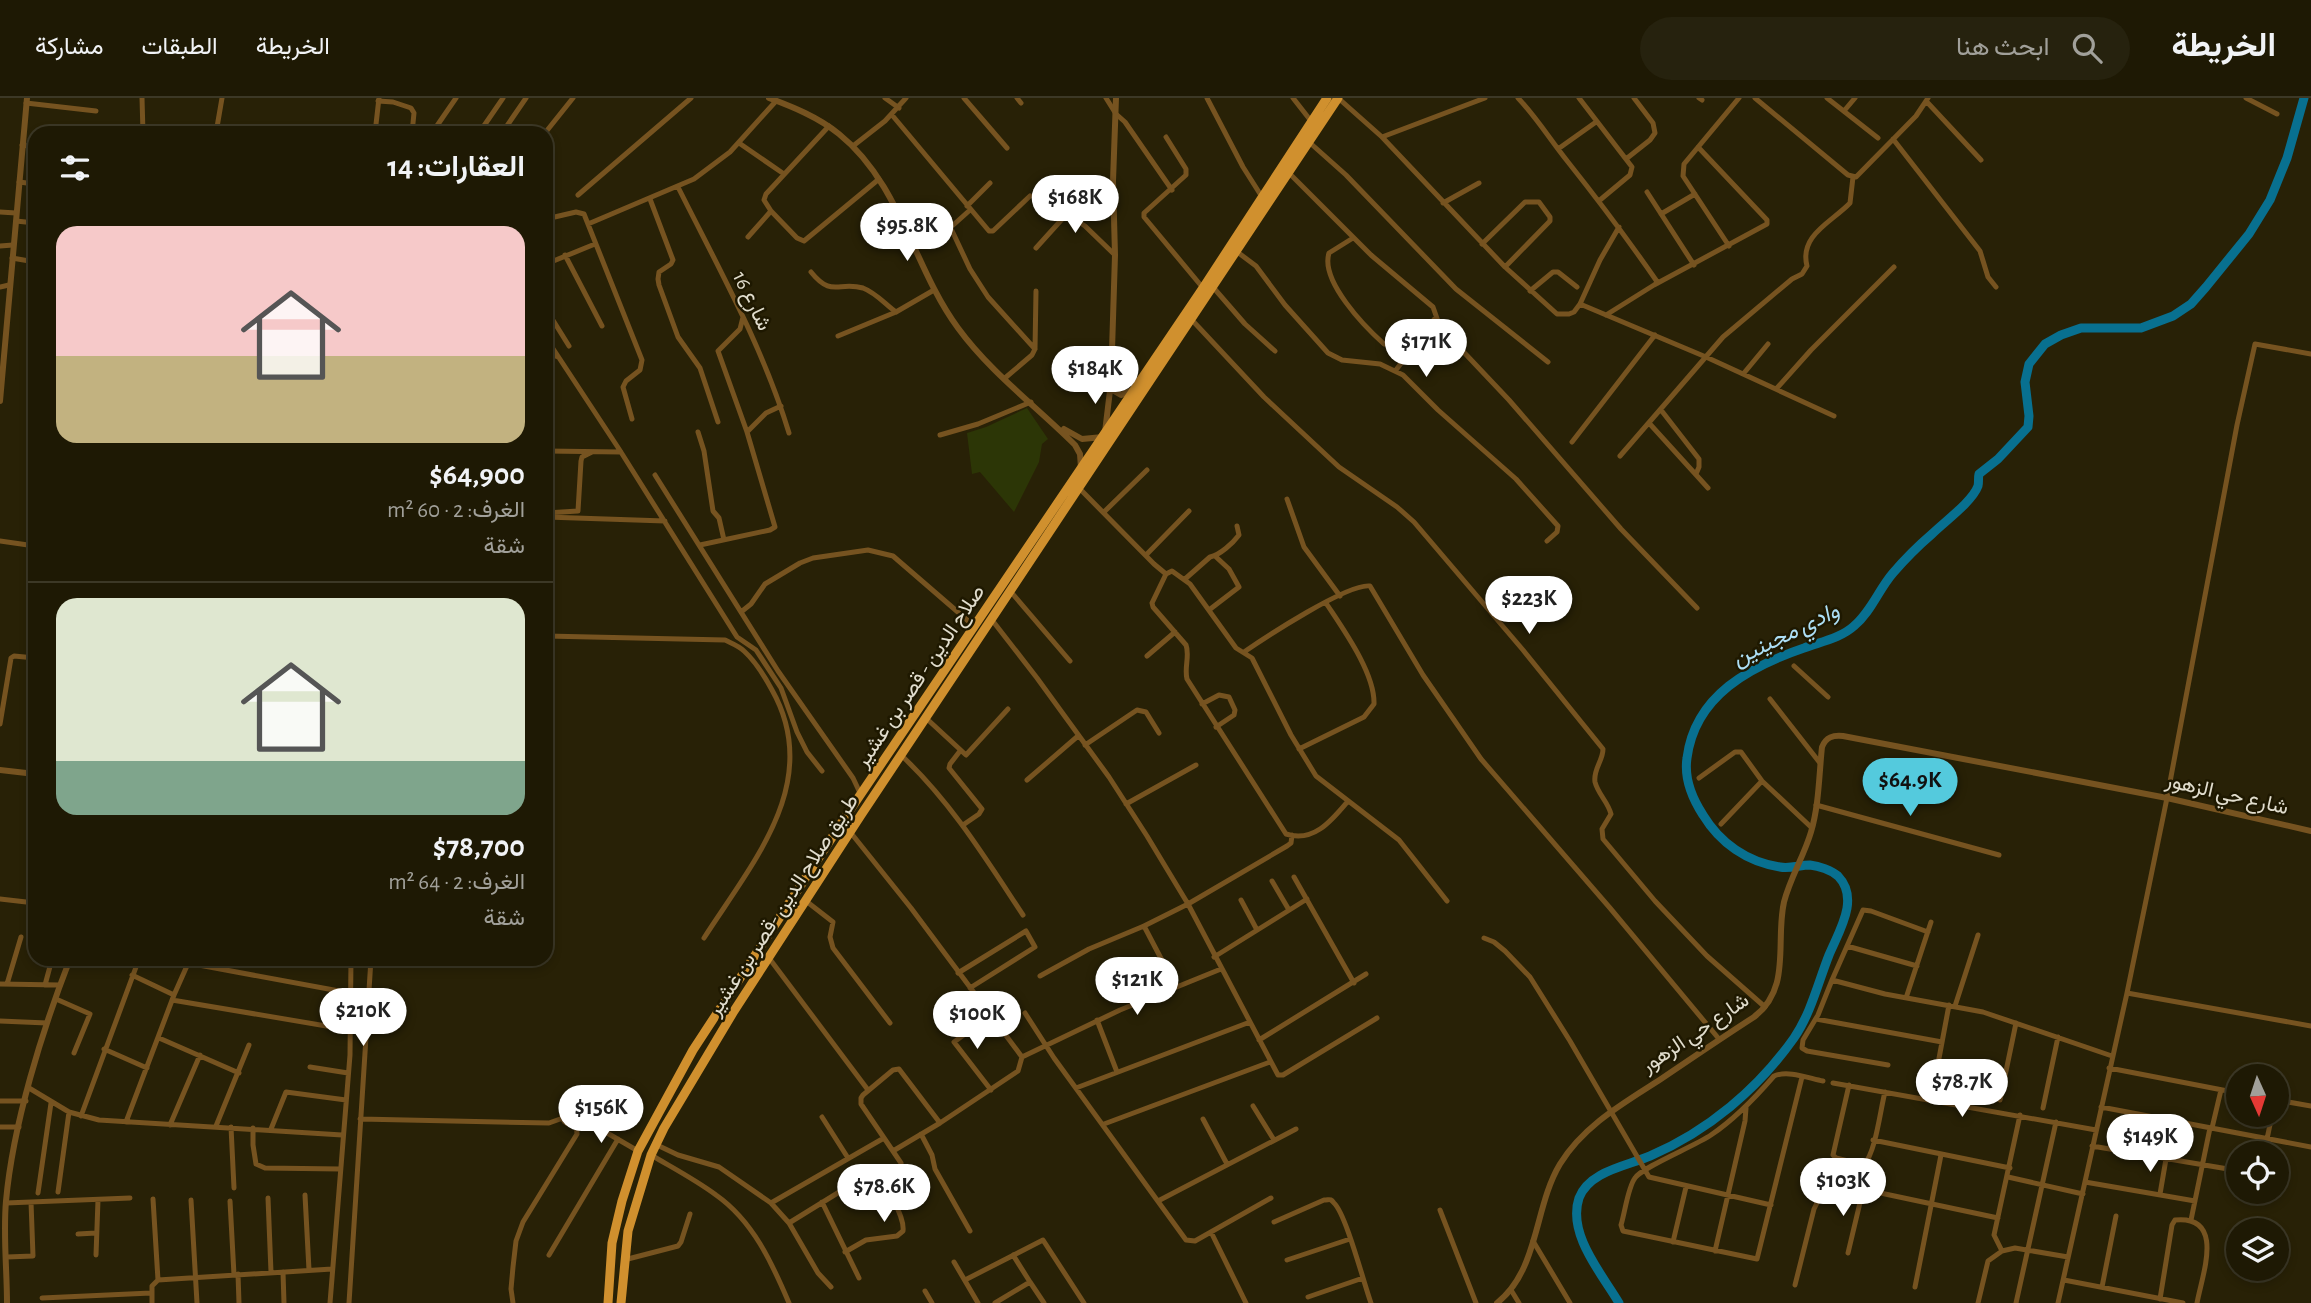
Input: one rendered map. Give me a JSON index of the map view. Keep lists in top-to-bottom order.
{
  "streets": {
    "highway": ["صلاح الدين - قصر بن غشير", "طريق صلاح الدين -قصر بن غشير"],
    "street": ["شارع 16", "شارع حي الزهور"]
  },
  "crossings": [
    ["صلاح الدين - قصر بن غشير", "طريق صلاح الدين -قصر بن غشير"]
  ],
  "water": ["وادي مجينين"],
  "north": "bottom",
  "page": {
    "header": "الخريطة",
    "search": "ابحث هنا",
    "nav": ["الخريطة", "الطبقات", "مشاركة"],
    "heading": "العقارات: 14",
    "price": [
      "$168K",
      "$95.8K",
      "$171K",
      "$184K",
      "$223K",
      "$64.9K",
      "$121K",
      "$210K",
      "$100K",
      "$78.7K",
      "$156K",
      "$149K",
      "$103K",
      "$78.6K"
    ],
    "list": [
      {
        "name": "$64,900",
        "note": "الغرف: 2 · 60 m² · شقة"
      },
      {
        "name": "$78,700",
        "note": "الغرف: 2 · 64 m² · شقة"
      }
    ]
  }
}
